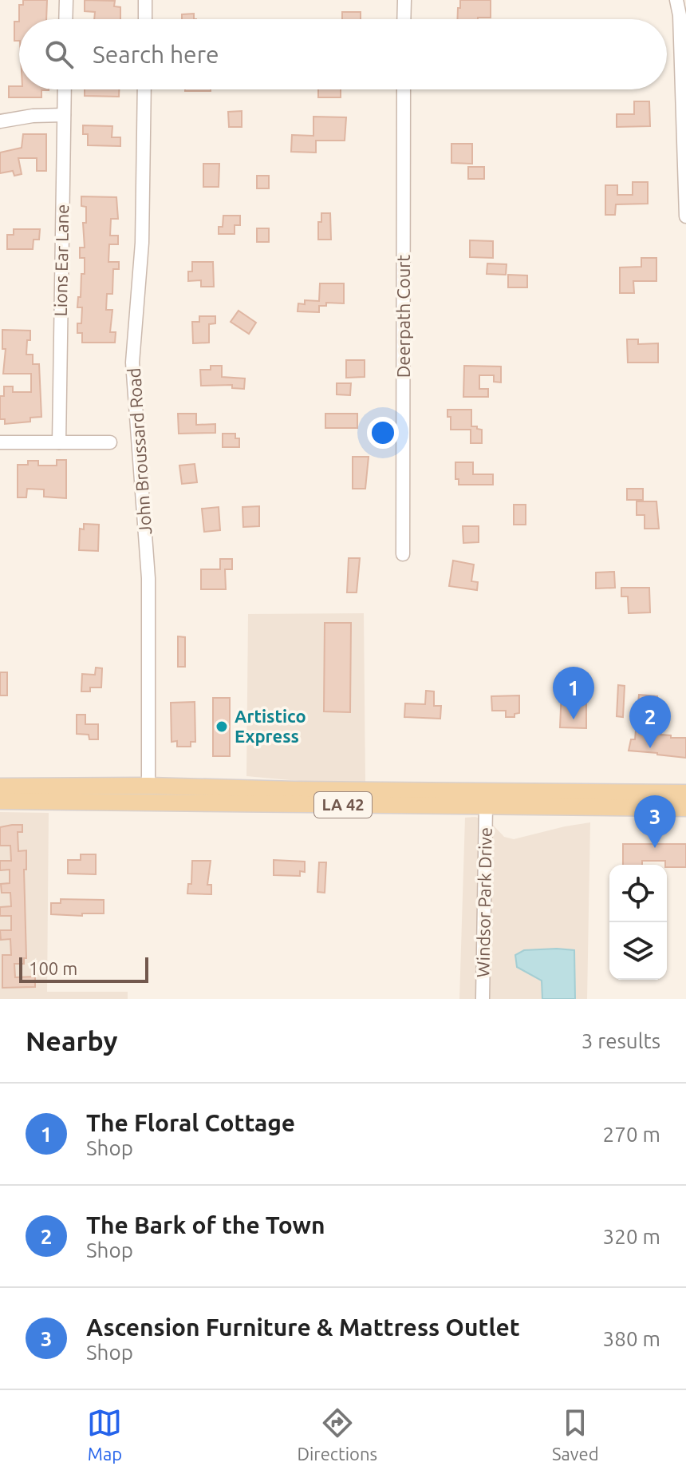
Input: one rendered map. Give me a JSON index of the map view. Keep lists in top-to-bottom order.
{
  "streets": {
    "main road": ["LA 42"],
    "street": [
      "Lions Ear Lane",
      "Deerpath Court",
      "John Broussard Road",
      "Windsor Park Drive"
    ]
  },
  "crossings": [
    ["John Broussard Road", "LA 42"],
    ["LA 42", "Windsor Park Drive"]
  ],
  "places": ["Artistico Express"],
  "scale_bar": "100 m",
  "page": {
    "search": "Search here",
    "pins": ["1", "2", "3"],
    "scale": "100 m",
    "heading": ["Nearby", "3 results"],
    "list": [
      {
        "mark": "1",
        "name": "The Floral Cottage",
        "note": "Shop",
        "value": "270 m"
      },
      {
        "mark": "2",
        "name": "The Bark of the Town",
        "note": "Shop",
        "value": "320 m"
      },
      {
        "mark": "3",
        "name": "Ascension Furniture & Mattress Outlet",
        "note": "Shop",
        "value": "380 m"
      }
    ],
    "nav": ["Map", "Directions", "Saved"]
  }
}
